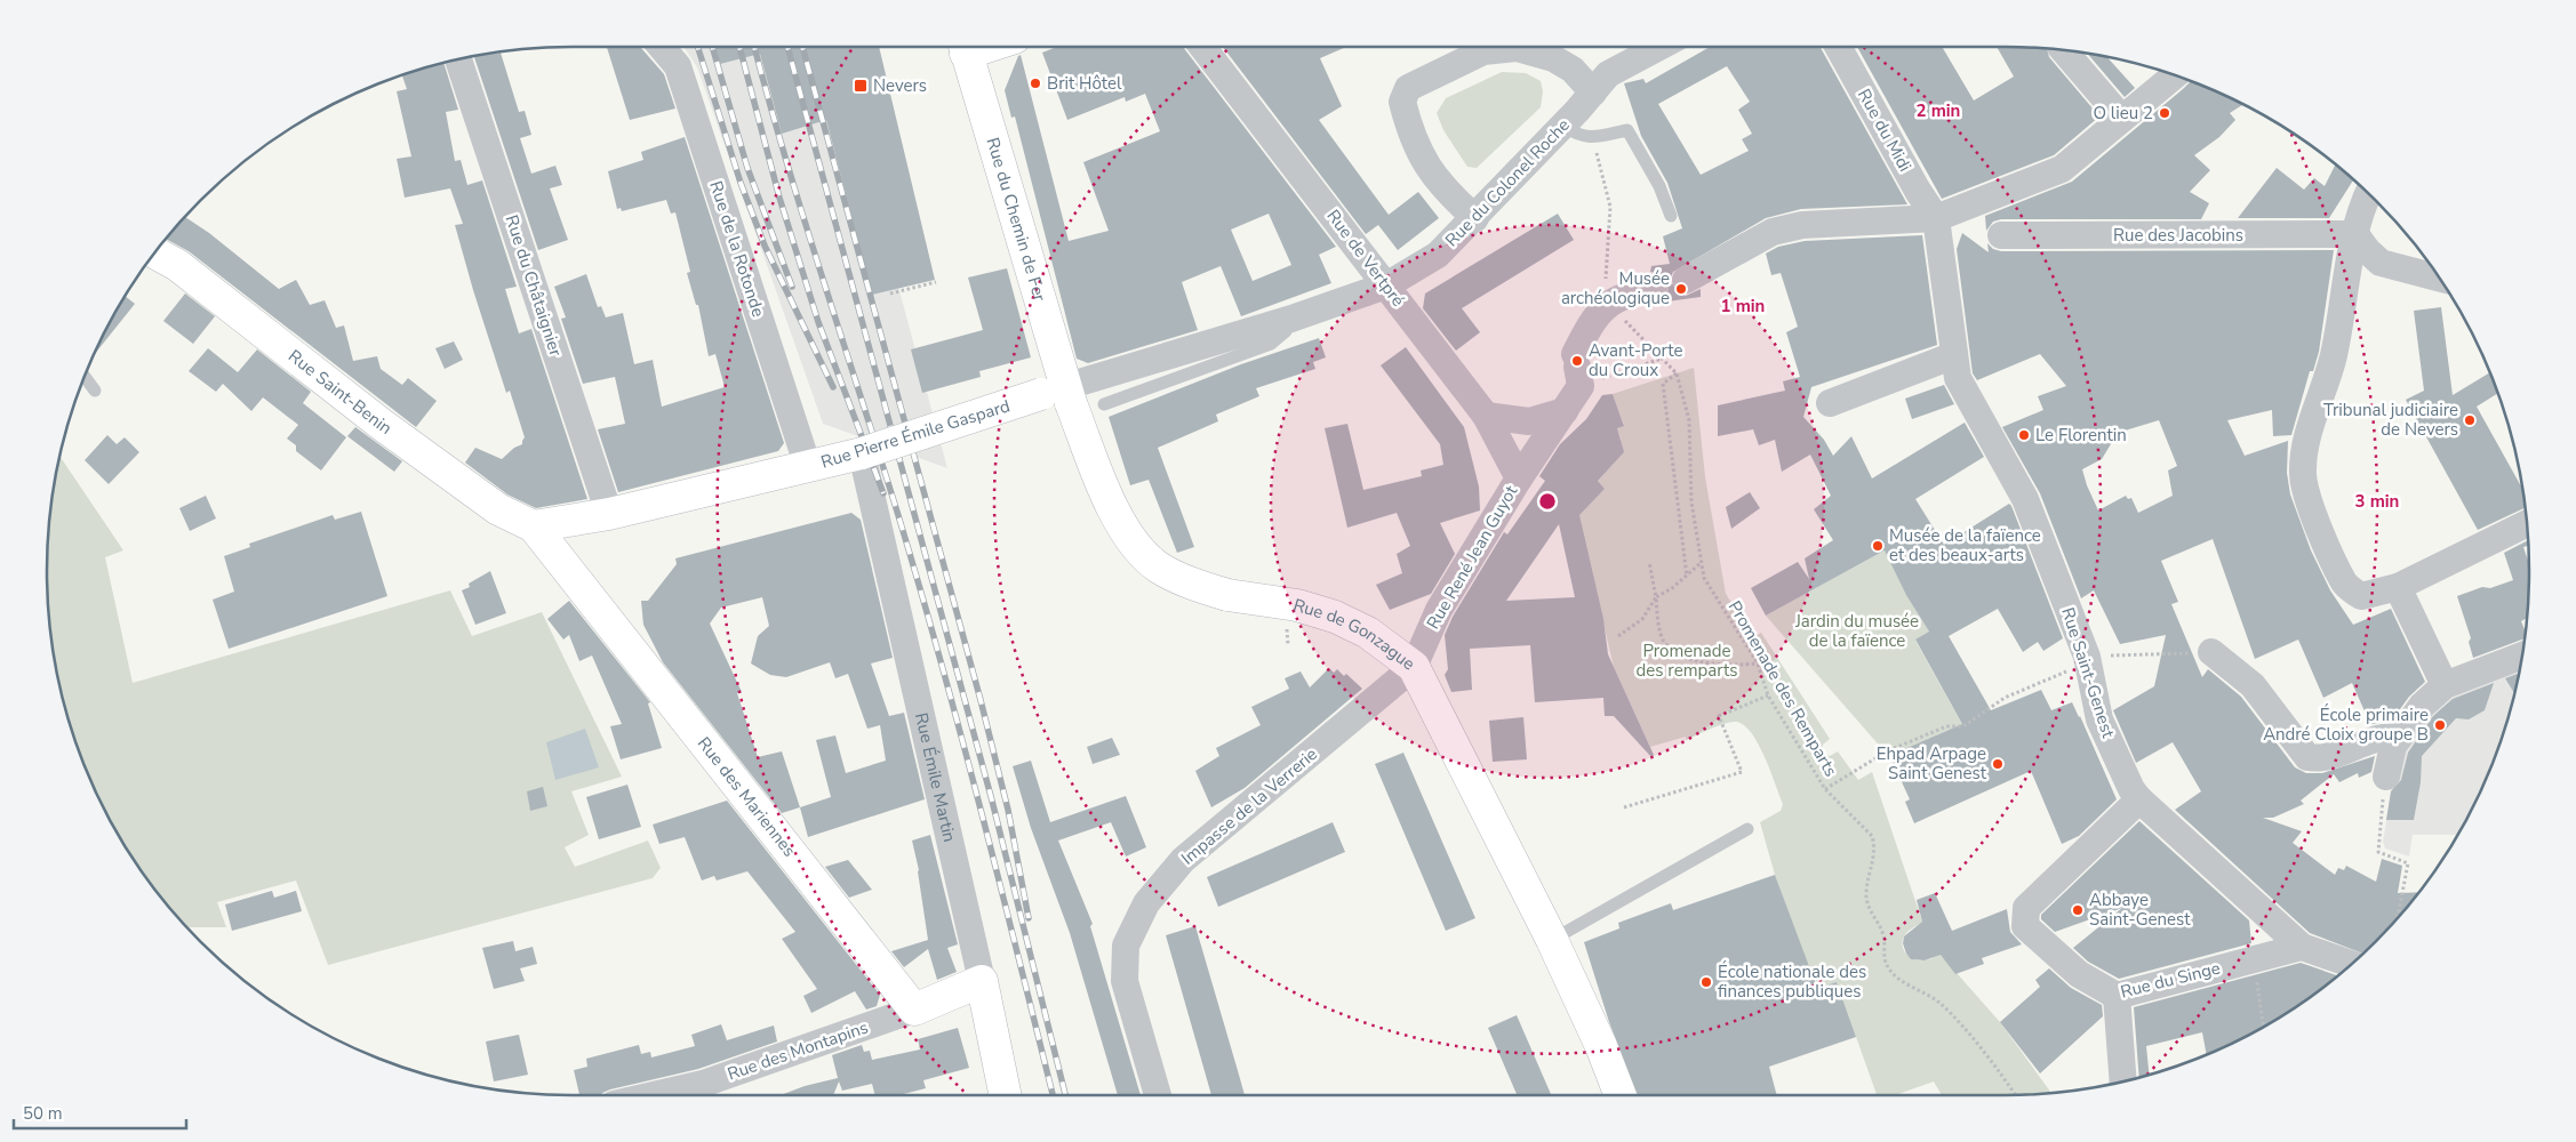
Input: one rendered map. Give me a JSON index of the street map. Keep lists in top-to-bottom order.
{
  "streets": {
    "main road": [
      "Rue du Chemin de Fer",
      "Rue Saint-Benin",
      "Rue Pierre Émile Gaspard",
      "Rue de Gonzague",
      "Rue Émile Martin",
      "Rue des Mariennes"
    ],
    "street": [
      "Rue du Midi",
      "Rue du Colonel Roche",
      "Rue des Jacobins",
      "Rue de la Rotonde",
      "Rue de Vertpré",
      "Rue du Châtaignier",
      "Rue René Jean Guyot",
      "Rue Saint-Genest",
      "Impasse de la Verrerie",
      "Rue du Singe",
      "Rue des Montapins"
    ],
    "path": ["Promenade des Remparts"]
  },
  "crossings": [
    ["Rue du Midi", "Rue Saint-Genest"],
    ["Rue du Colonel Roche", "Rue de Vertpré"],
    ["Rue du Colonel Roche", "Rue Pierre Émile Gaspard"],
    ["Rue du Chemin de Fer", "Rue Pierre Émile Gaspard"],
    ["Rue du Chemin de Fer", "Rue de Gonzague"],
    ["Rue de la Rotonde", "Rue Pierre Émile Gaspard"],
    ["Rue de Vertpré", "Rue René Jean Guyot"],
    ["Rue du Châtaignier", "Rue Pierre Émile Gaspard"],
    ["Rue Saint-Benin", "Rue Pierre Émile Gaspard"],
    ["Rue Saint-Benin", "Rue des Mariennes"],
    ["Rue Pierre Émile Gaspard", "Rue de Gonzague"],
    ["Rue Pierre Émile Gaspard", "Rue Émile Martin"],
    ["Rue Pierre Émile Gaspard", "Rue des Mariennes"],
    ["Rue René Jean Guyot", "Rue de Gonzague"],
    ["Rue René Jean Guyot", "Promenade des Remparts"],
    ["Rue René Jean Guyot", "Impasse de la Verrerie"],
    ["Rue de Gonzague", "Impasse de la Verrerie"],
    ["Rue Saint-Genest", "Rue du Singe"],
    ["Rue des Mariennes", "Rue des Montapins"]
  ],
  "parks": ["Jardin du musée de la faïence", "Promenade des remparts"],
  "places": {
    "other": [
      "Brit Hôtel",
      "O lieu 2",
      "Musée archéologique",
      "Avant-Porte du Croux",
      "Tribunal judiciaire de Nevers",
      "Le Florentin",
      "Musée de la faïence et des beaux-arts",
      "École primaire André Cloix groupe B",
      "Ehpad Arpage Saint Genest",
      "Abbaye Saint-Genest",
      "École nationale des finances publiques"
    ],
    "transit": ["Nevers"]
  },
  "scale_bar": "50 m",
  "rings": ["2 min", "1 min", "3 min"]
}
